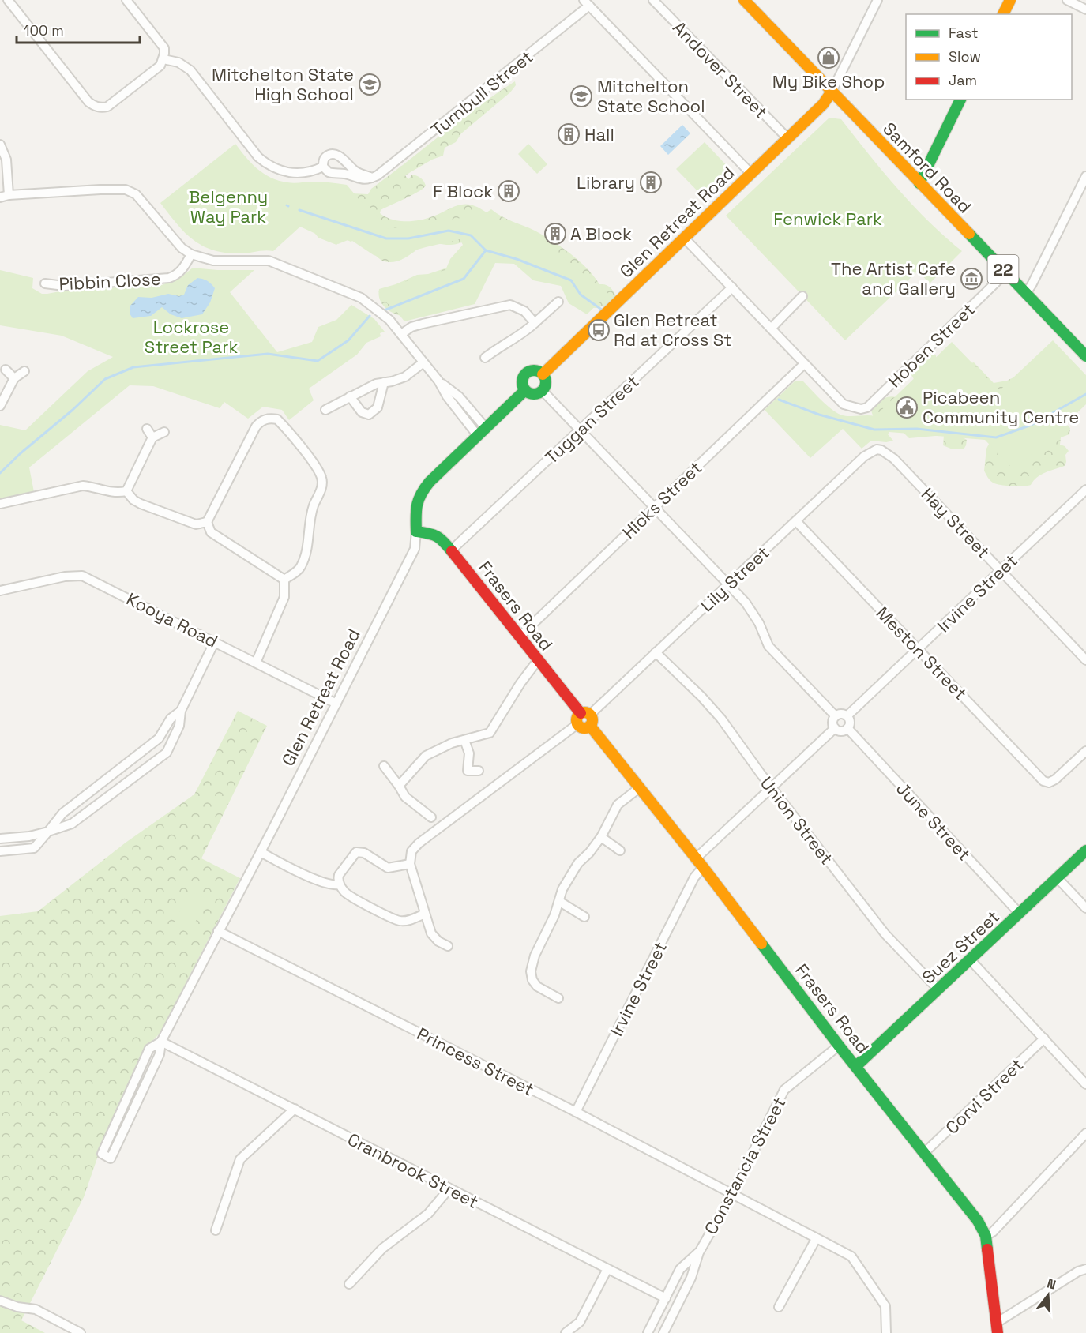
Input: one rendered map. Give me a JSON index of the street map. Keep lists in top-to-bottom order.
{
  "streets": {
    "street": [
      "Andover Street",
      "Turnbull Street",
      "Samford Road",
      "Glen Retreat Road",
      "22",
      "Pibbin Close",
      "Hoben Street",
      "Tuggan Street",
      "Hicks Street",
      "Hay Street",
      "Lily Street",
      "Irvine Street",
      "Frasers Road",
      "Kooya Road",
      "Meston Street",
      "Union Street",
      "June Street",
      "Suez Street",
      "Princess Street",
      "Corvi Street",
      "Constancia Street",
      "Cranbrook Street"
    ]
  },
  "crossings": [
    ["Andover Street", "Glen Retreat Road"],
    ["Samford Road", "Glen Retreat Road"],
    ["Samford Road", "Hoben Street"],
    ["Glen Retreat Road", "Frasers Road"],
    ["Glen Retreat Road", "Kooya Road"],
    ["Glen Retreat Road", "Princess Street"],
    ["Glen Retreat Road", "Cranbrook Street"],
    ["Hoben Street", "Hicks Street"],
    ["Tuggan Street", "Frasers Road"],
    ["Hicks Street", "Frasers Road"],
    ["Hay Street", "Lily Street"],
    ["Hay Street", "Irvine Street"],
    ["Lily Street", "Frasers Road"],
    ["Lily Street", "Meston Street"],
    ["Lily Street", "Union Street"],
    ["Irvine Street", "Frasers Road"],
    ["Irvine Street", "Meston Street"],
    ["Irvine Street", "Union Street"],
    ["Irvine Street", "June Street"],
    ["Irvine Street", "Princess Street"],
    ["Frasers Road", "Suez Street"],
    ["Frasers Road", "Corvi Street"],
    ["Frasers Road", "Constancia Street"],
    ["Union Street", "Suez Street"],
    ["June Street", "Suez Street"],
    ["Princess Street", "Constancia Street"],
    ["Constancia Street", "Cranbrook Street"]
  ],
  "parks": ["Belgenny Way Park", "Fenwick Park", "Lockrose Street Park"],
  "places": {
    "shop": ["My Bike Shop"],
    "school or university": ["Mitchelton State High School", "Mitchelton State School"],
    "building": [
      "Hall",
      "Library",
      "F Block",
      "A Block"
    ],
    "museum": ["The Artist Cafe and Gallery"],
    "bus stop": ["Glen Retreat Rd at Cross St"],
    "public building": ["Picabeen Community Centre"]
  },
  "legend": ["Fast", "Slow", "Jam"],
  "scale_bar": "100 m",
  "north": "top"
}
